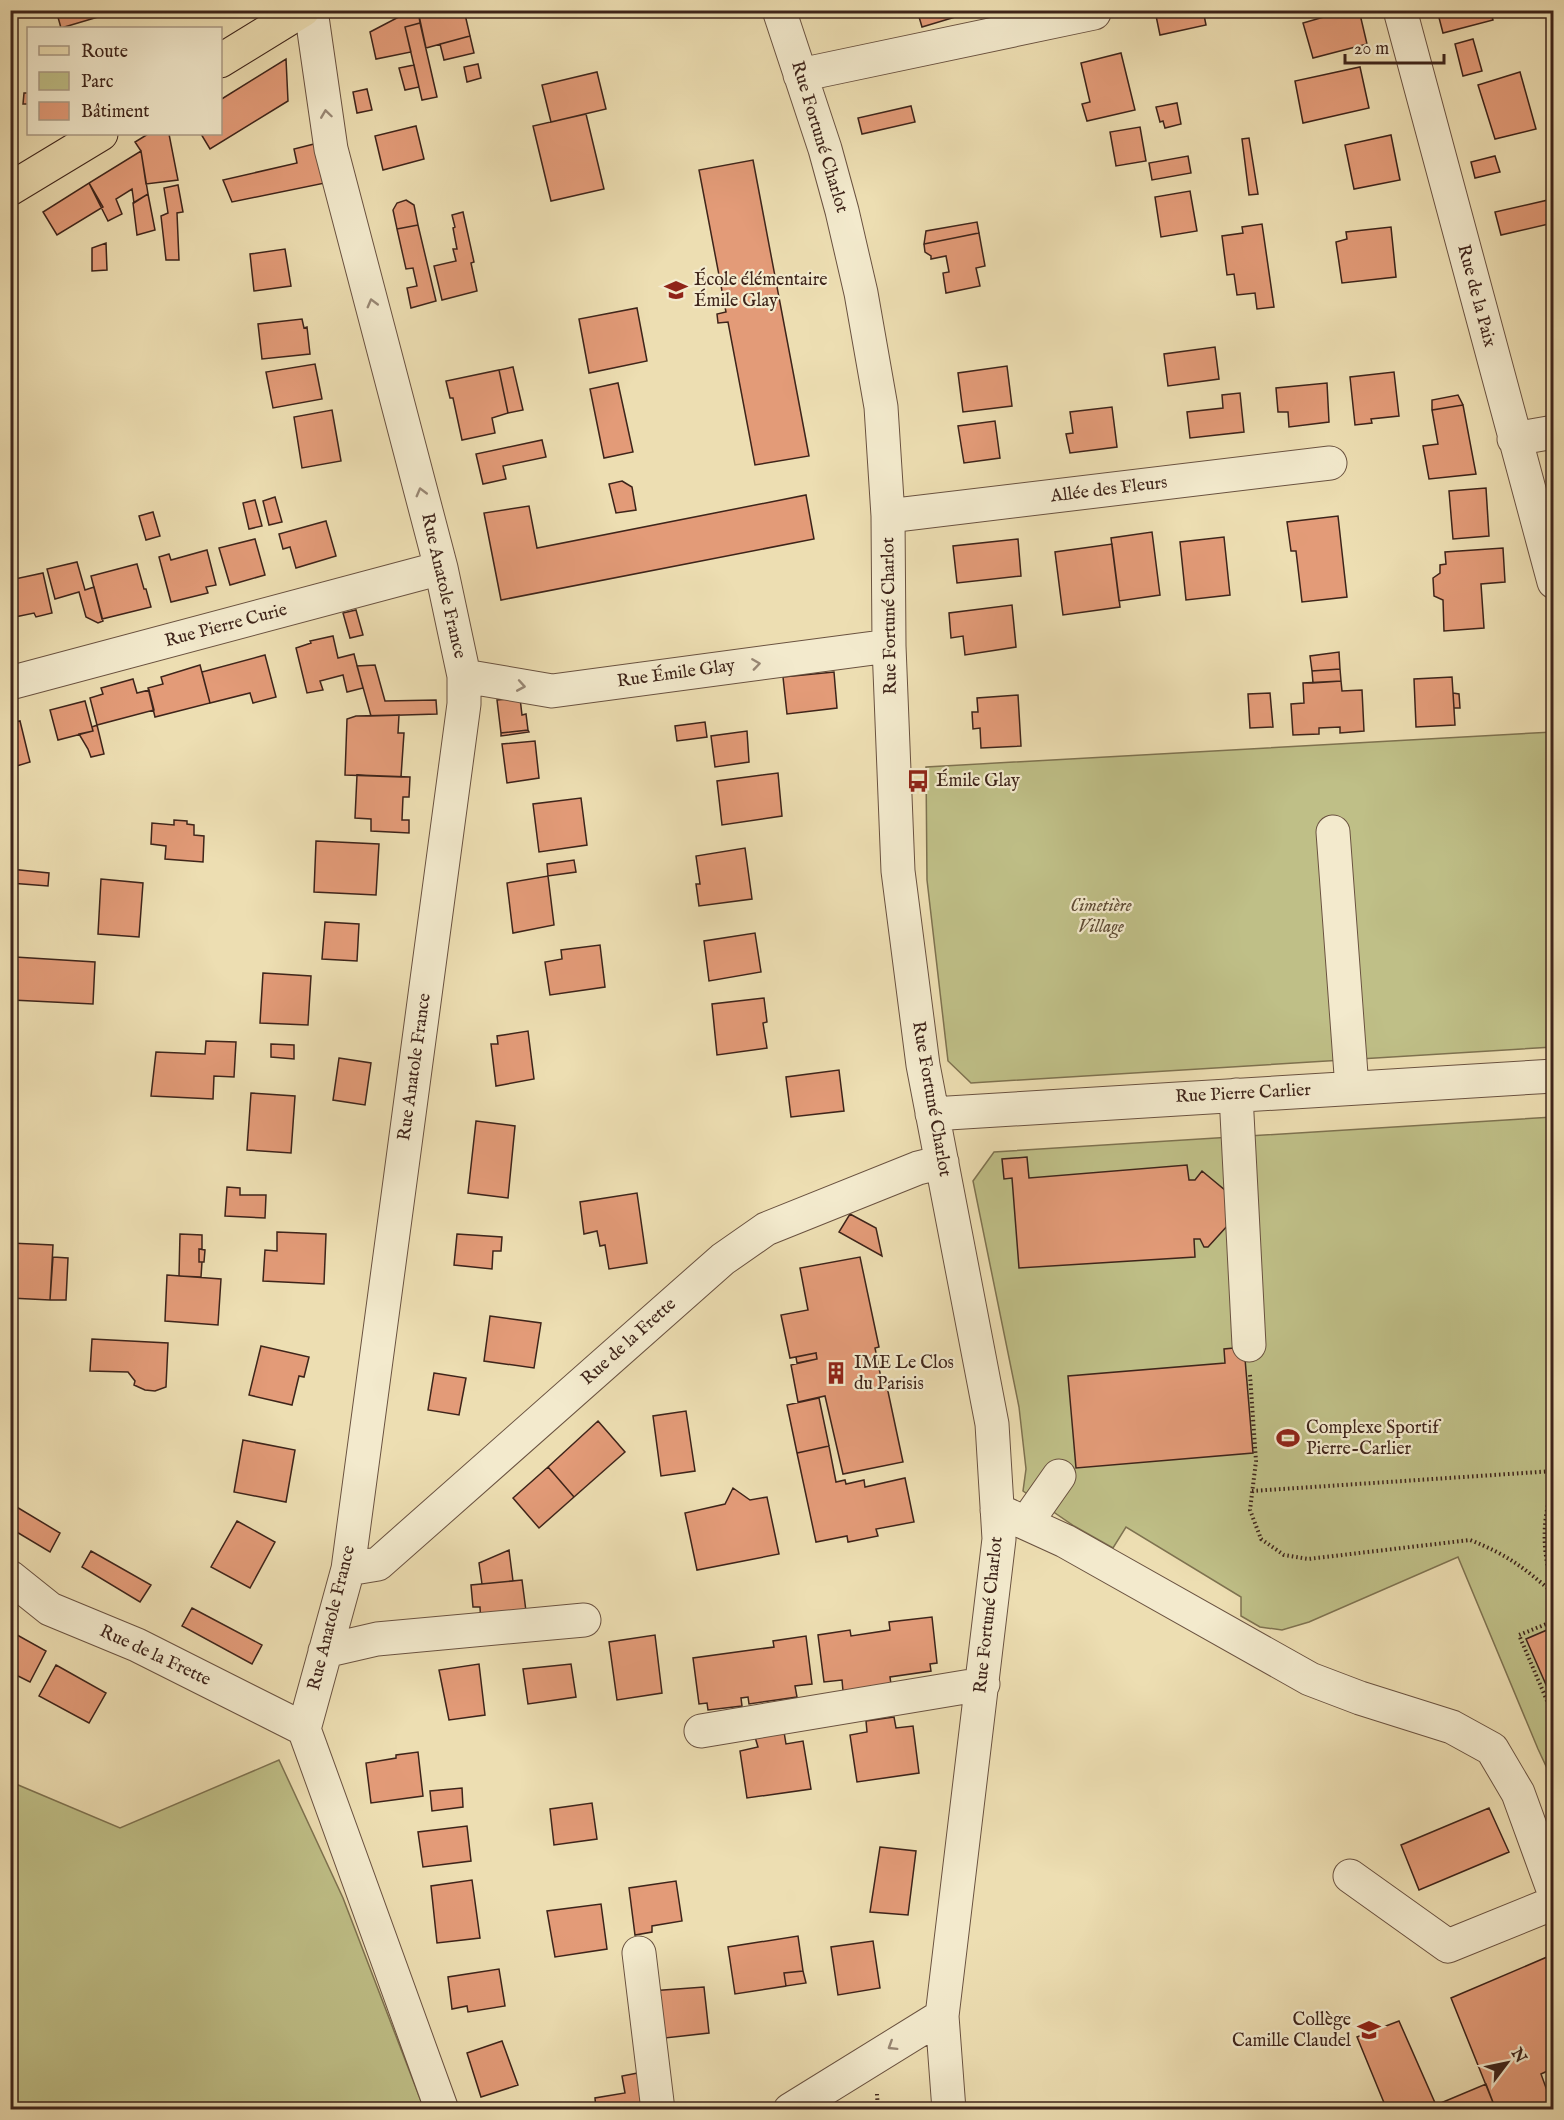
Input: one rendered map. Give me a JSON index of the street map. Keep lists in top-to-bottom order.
{
  "streets": {
    "street": [
      "Rue Fortuné Charlot",
      "Rue de la Paix",
      "Allée des Fleurs",
      "Rue Anatole France",
      "Rue Pierre Curie",
      "Rue Émile Glay",
      "Rue Pierre Carlier",
      "Rue de la Frette"
    ]
  },
  "crossings": [
    ["Rue Fortuné Charlot", "Allée des Fleurs"],
    ["Rue Fortuné Charlot", "Rue Émile Glay"],
    ["Rue Fortuné Charlot", "Rue Pierre Carlier"],
    ["Rue Fortuné Charlot", "Rue de la Frette"],
    ["Rue Anatole France", "Rue Pierre Curie"],
    ["Rue Anatole France", "Rue Émile Glay"],
    ["Rue Anatole France", "Rue de la Frette"]
  ],
  "one_way": ["Rue Émile Glay"],
  "parks": ["Cimetière Village"],
  "places": {
    "school or university": ["École élémentaire Émile Glay", "Collège Camille Claudel"],
    "bus stop": ["Émile Glay"],
    "building": ["IME Le Clos du Parisis"],
    "sports": ["Complexe Sportif Pierre-Carlier"]
  },
  "legend": ["Route", "Parc", "Bâtiment"],
  "scale_bar": "20 m",
  "north": "top right"
}
